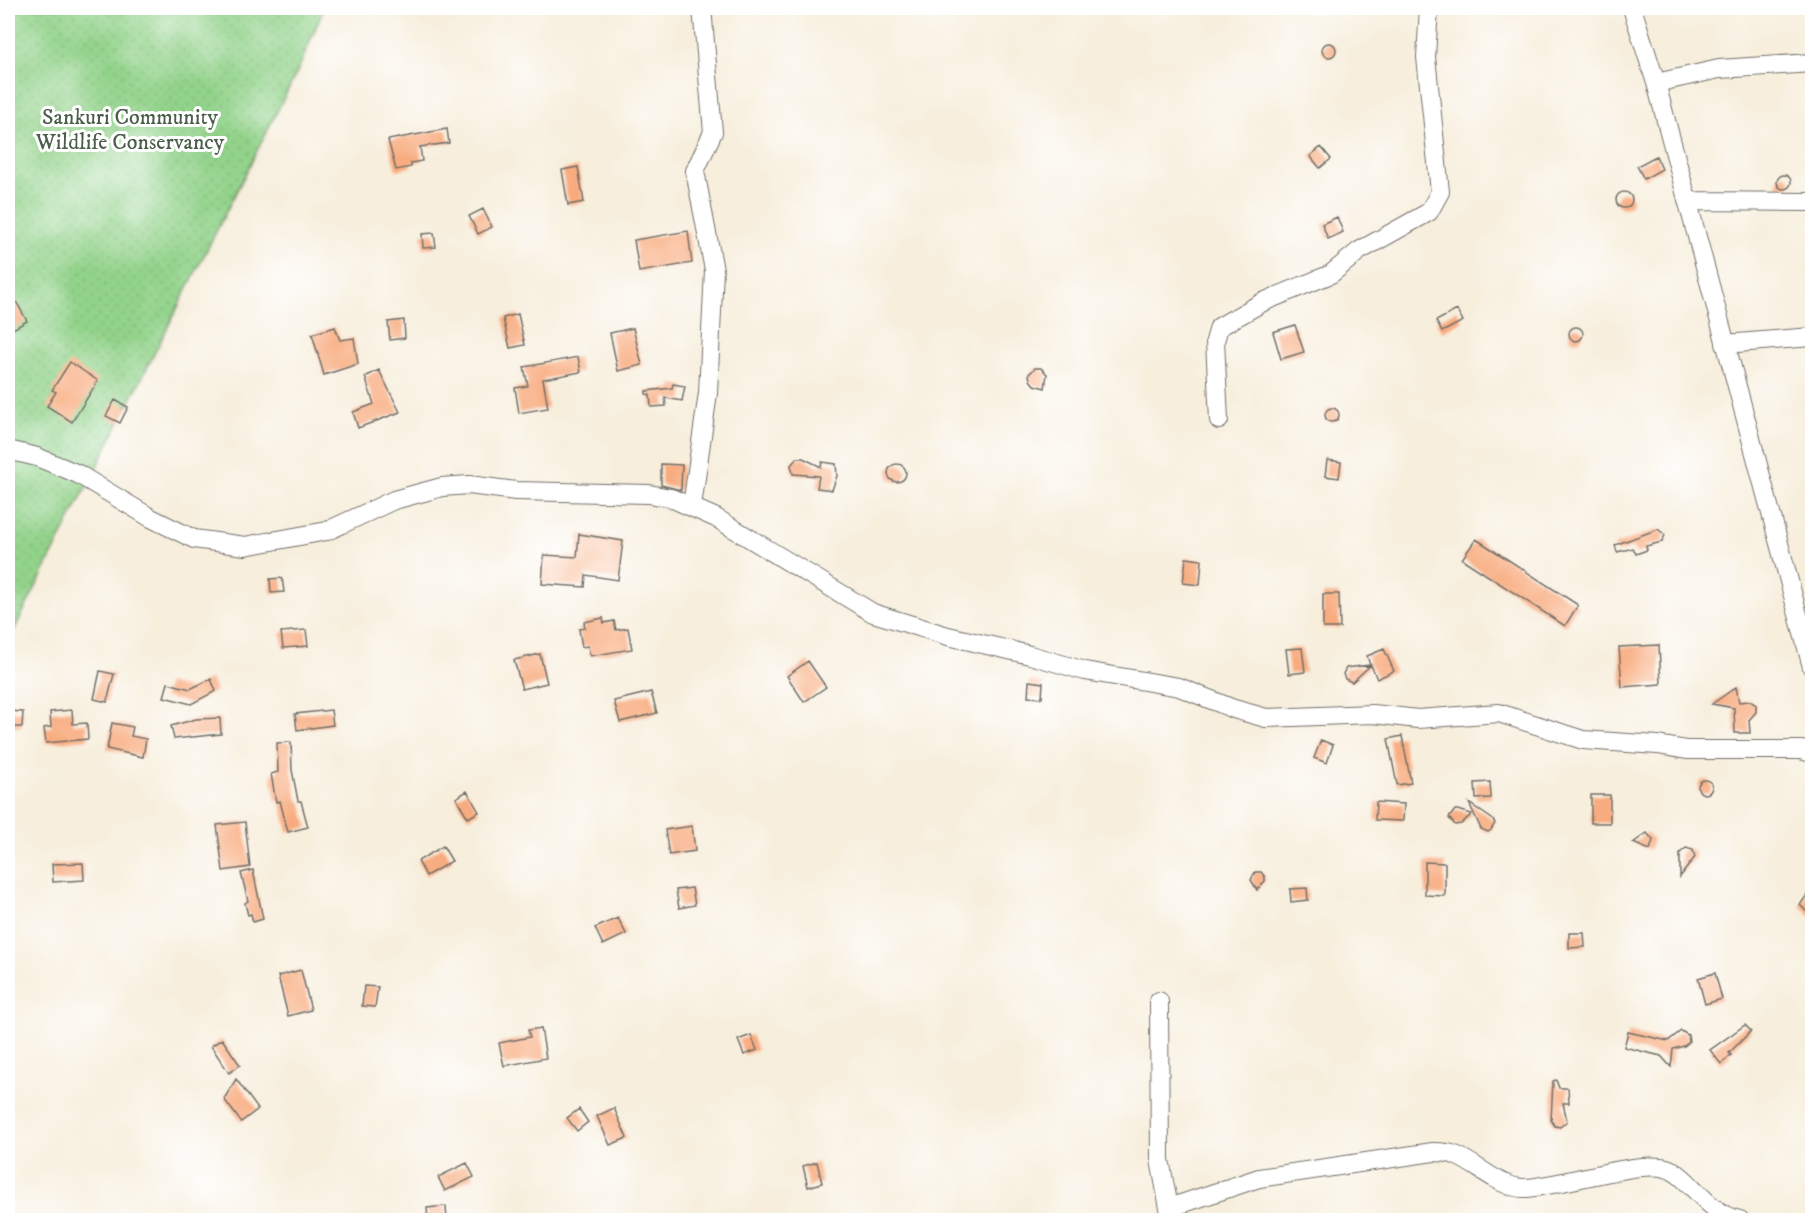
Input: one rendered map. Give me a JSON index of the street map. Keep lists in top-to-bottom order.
{
  "parks": ["Sankuri Community Wildlife Conservancy"]
}
